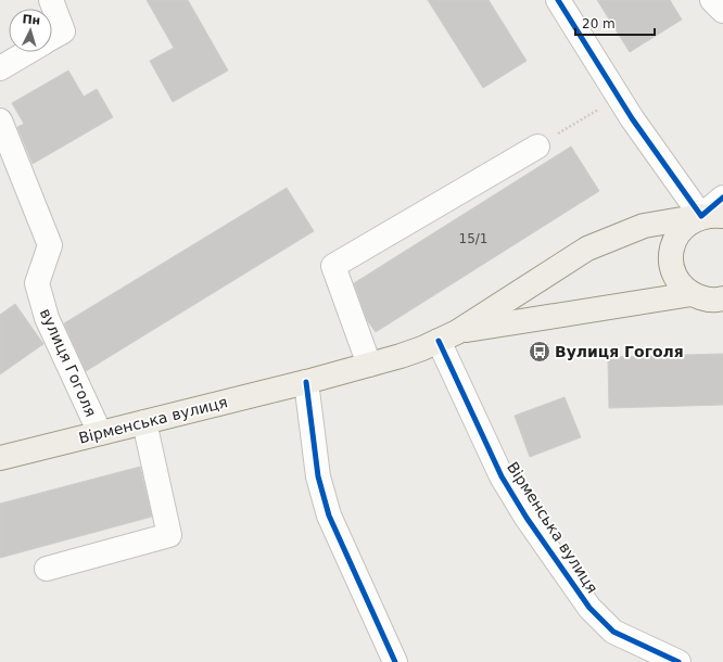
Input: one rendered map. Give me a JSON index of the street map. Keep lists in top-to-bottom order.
{
  "streets": {
    "main road": ["Вірменська вулиця"],
    "street": ["вулиця Гоголя"]
  },
  "crossings": [
    ["вулиця Гоголя", "Вірменська вулиця"]
  ],
  "places": {
    "bus stop": ["Вулиця Гоголя"]
  },
  "house_numbers": ["15/1"],
  "scale_bar": "20 m",
  "north": "top"
}
